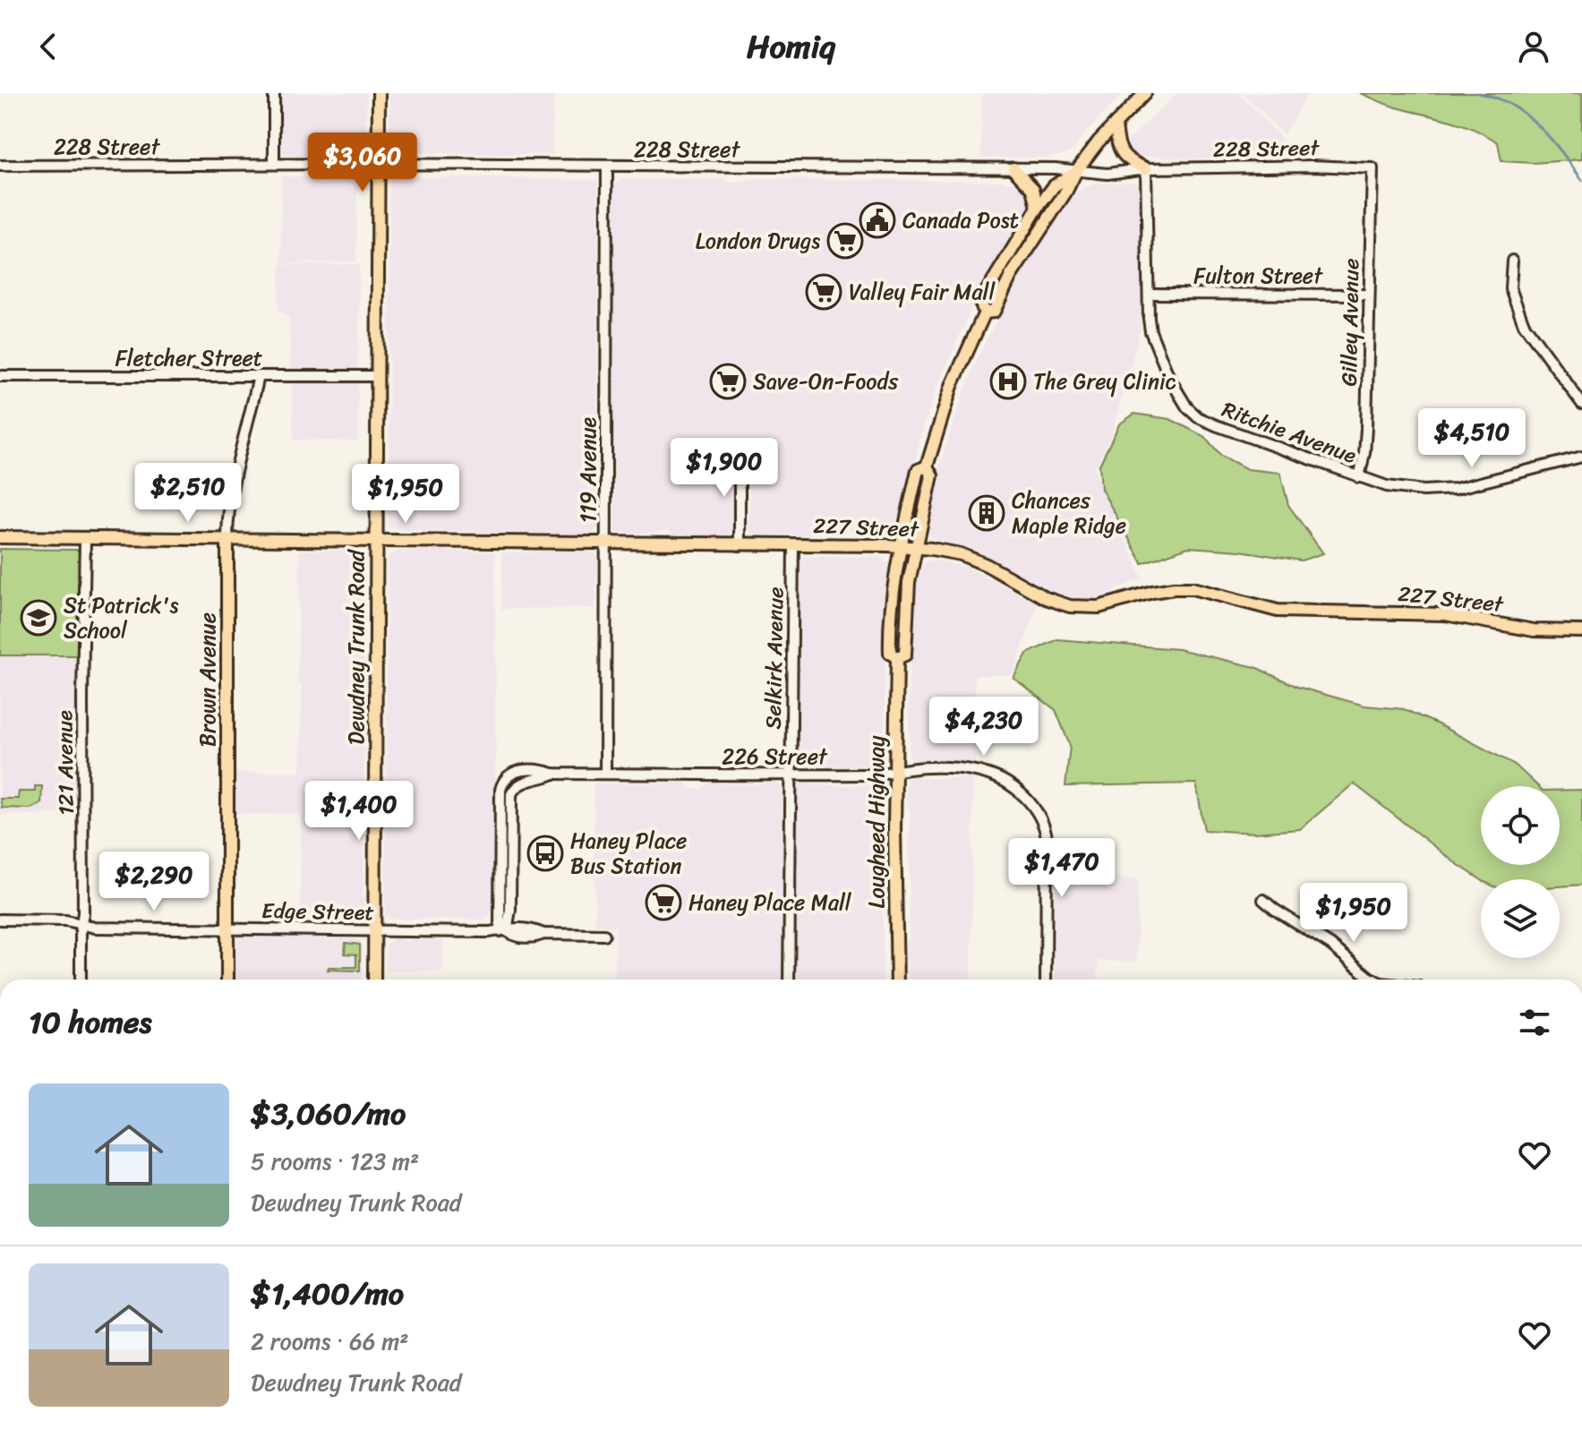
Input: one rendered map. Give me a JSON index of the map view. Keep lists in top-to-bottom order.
{
  "streets": {
    "main road": [
      "227 Street",
      "Dewdney Trunk Road",
      "Brown Avenue",
      "Lougheed Highway"
    ],
    "street": [
      "228 Street",
      "Fulton Street",
      "Gilley Avenue",
      "Fletcher Street",
      "Ritchie Avenue",
      "119 Avenue",
      "Selkirk Avenue",
      "226 Street",
      "121 Avenue",
      "Edge Street"
    ]
  },
  "crossings": [
    ["228 Street", "Gilley Avenue"],
    ["228 Street", "Ritchie Avenue"],
    ["228 Street", "119 Avenue"],
    ["228 Street", "Dewdney Trunk Road"],
    ["228 Street", "Lougheed Highway"],
    ["Fulton Street", "Gilley Avenue"],
    ["Fulton Street", "Ritchie Avenue"],
    ["Gilley Avenue", "Ritchie Avenue"],
    ["Fletcher Street", "Dewdney Trunk Road"],
    ["Fletcher Street", "Brown Avenue"],
    ["119 Avenue", "227 Street"],
    ["119 Avenue", "226 Street"],
    ["227 Street", "Dewdney Trunk Road"],
    ["227 Street", "Selkirk Avenue"],
    ["227 Street", "Brown Avenue"],
    ["227 Street", "121 Avenue"],
    ["227 Street", "Lougheed Highway"],
    ["Dewdney Trunk Road", "Edge Street"],
    ["Selkirk Avenue", "226 Street"],
    ["Brown Avenue", "Edge Street"],
    ["226 Street", "Lougheed Highway"],
    ["226 Street", "Edge Street"],
    ["121 Avenue", "Edge Street"]
  ],
  "places": {
    "public building": ["Canada Post"],
    "supermarket": [
      "London Drugs",
      "Valley Fair Mall",
      "Save-On-Foods",
      "Haney Place Mall"
    ],
    "hospital": ["The Grey Clinic"],
    "building": ["Chances Maple Ridge"],
    "school or university": ["St Patrick's School"],
    "bus stop": ["Haney Place Bus Station"]
  },
  "page": {
    "header": "Homiq",
    "price": [
      "$3,060",
      "$4,510",
      "$1,900",
      "$2,510",
      "$1,950",
      "$4,230",
      "$1,400",
      "$1,470",
      "$2,290",
      "$1,950"
    ],
    "heading": "10 homes",
    "list": [
      {
        "name": "$3,060/mo",
        "note": "5 rooms · 123 m² · Dewdney Trunk Road"
      },
      {
        "name": "$1,400/mo",
        "note": "2 rooms · 66 m² · Dewdney Trunk Road"
      }
    ]
  }
}
